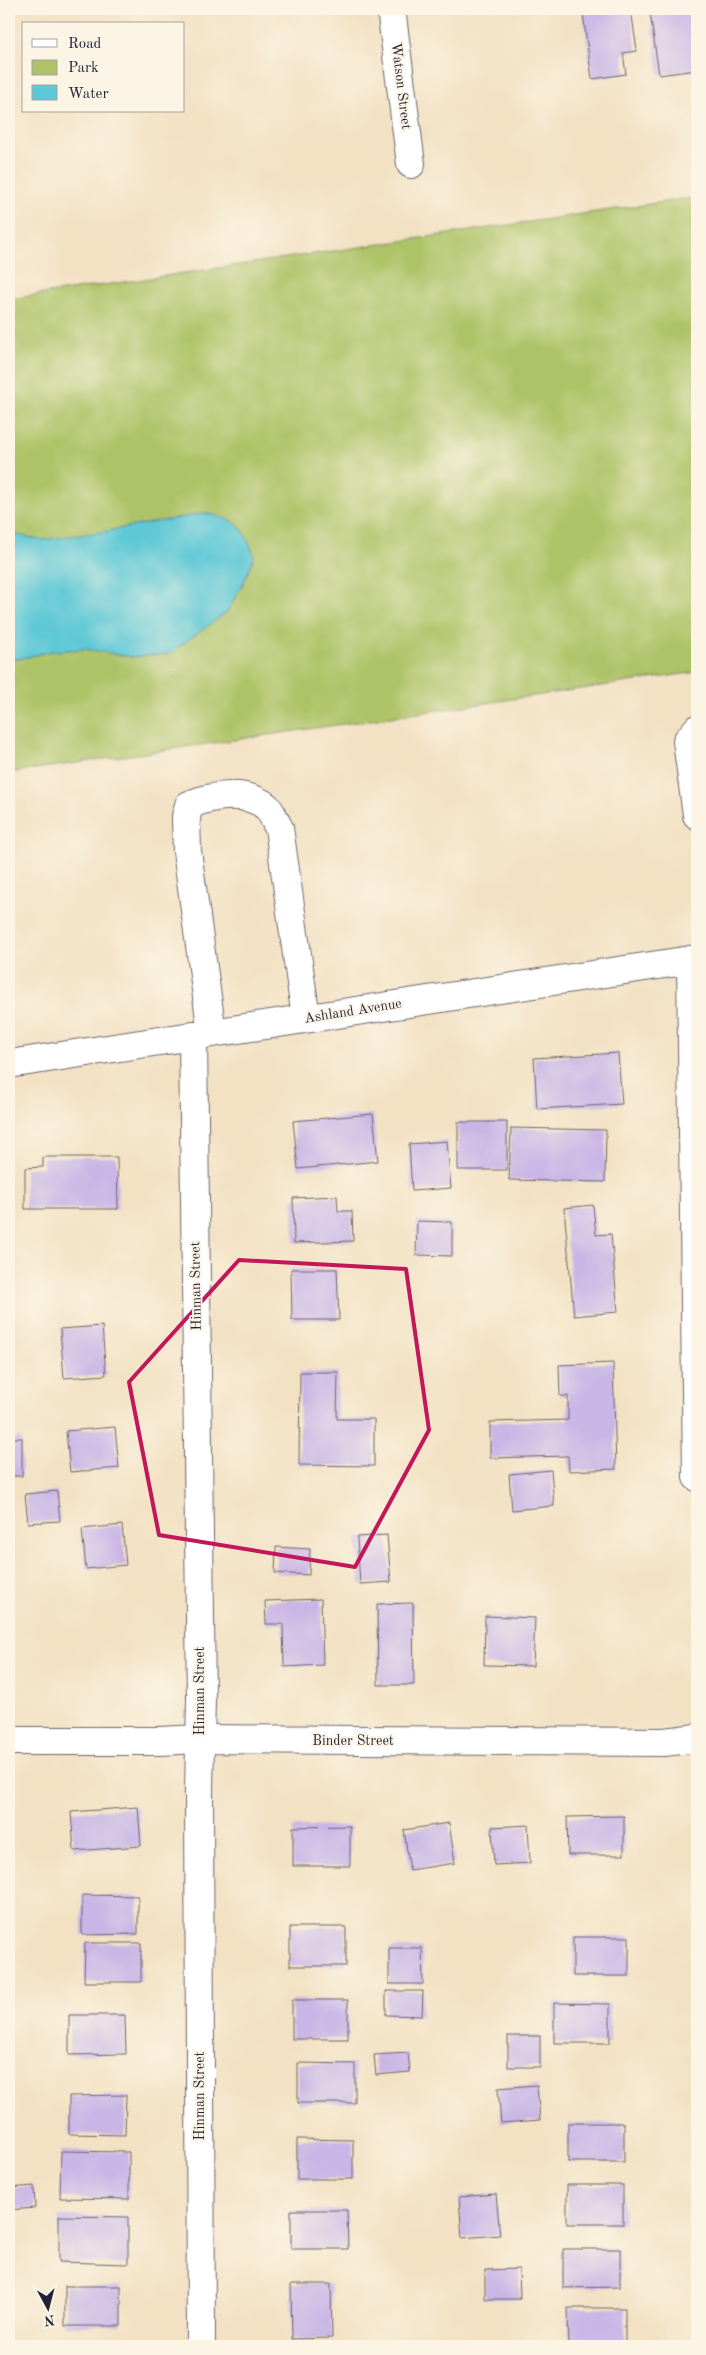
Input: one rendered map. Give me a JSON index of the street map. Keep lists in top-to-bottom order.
{
  "streets": {
    "street": [
      "Watson Street",
      "Ashland Avenue",
      "Hinman Street",
      "Binder Street"
    ]
  },
  "crossings": [
    ["Ashland Avenue", "Hinman Street"],
    ["Hinman Street", "Binder Street"]
  ],
  "legend": ["Road", "Park", "Water"],
  "north": "bottom"
}
